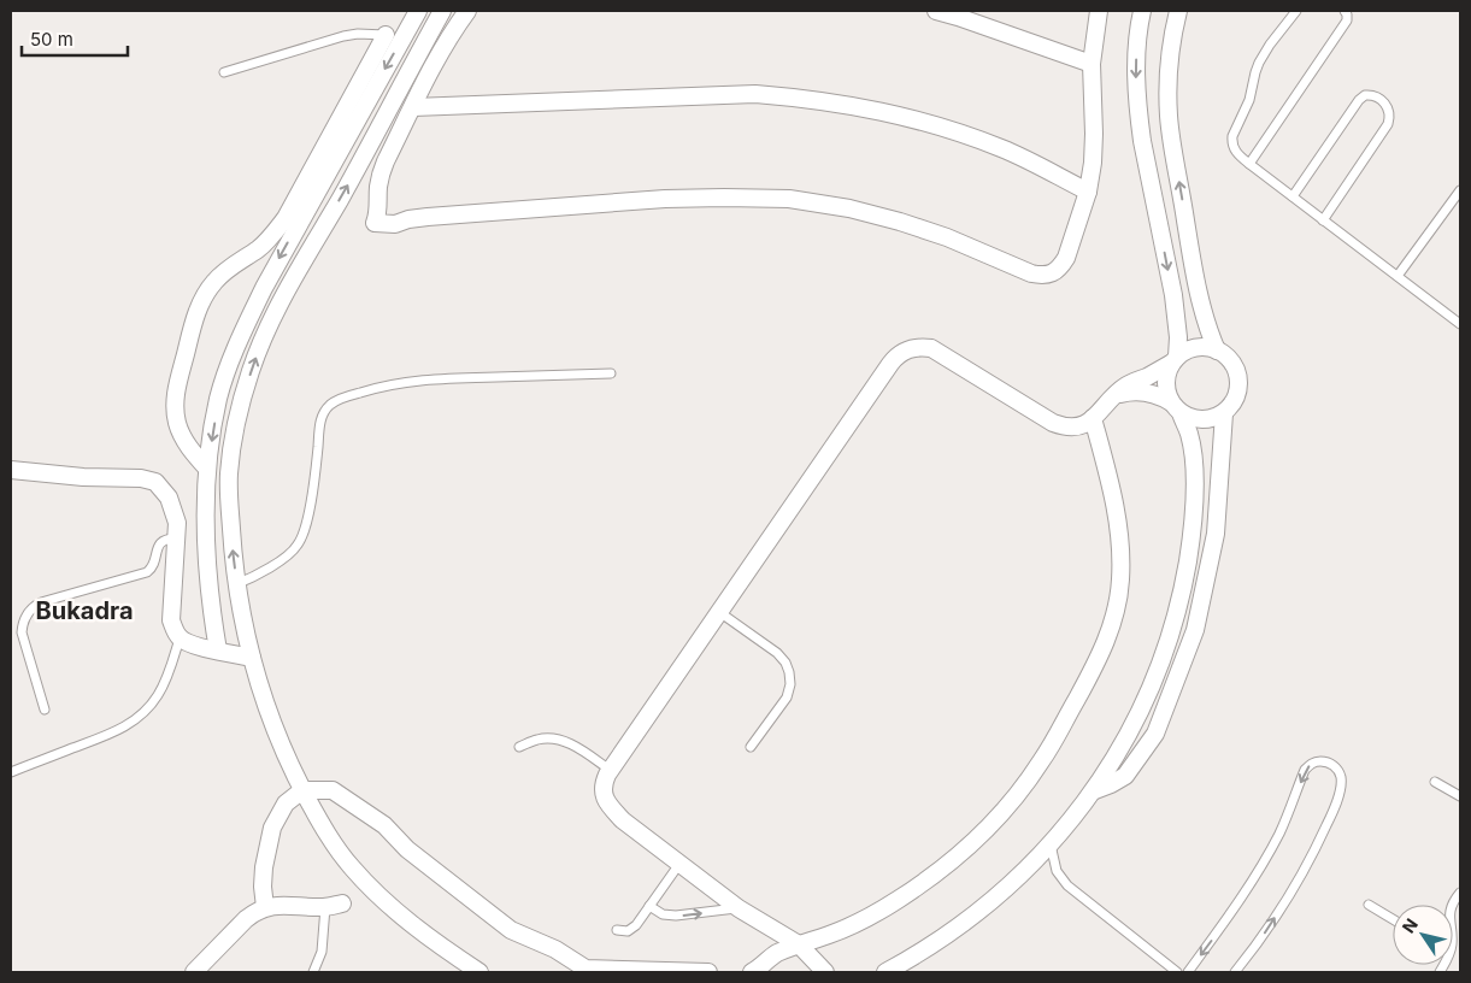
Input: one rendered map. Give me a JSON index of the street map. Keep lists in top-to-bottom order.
{
  "districts": ["Bukadra"],
  "scale_bar": "50 m",
  "north": "top left"
}
